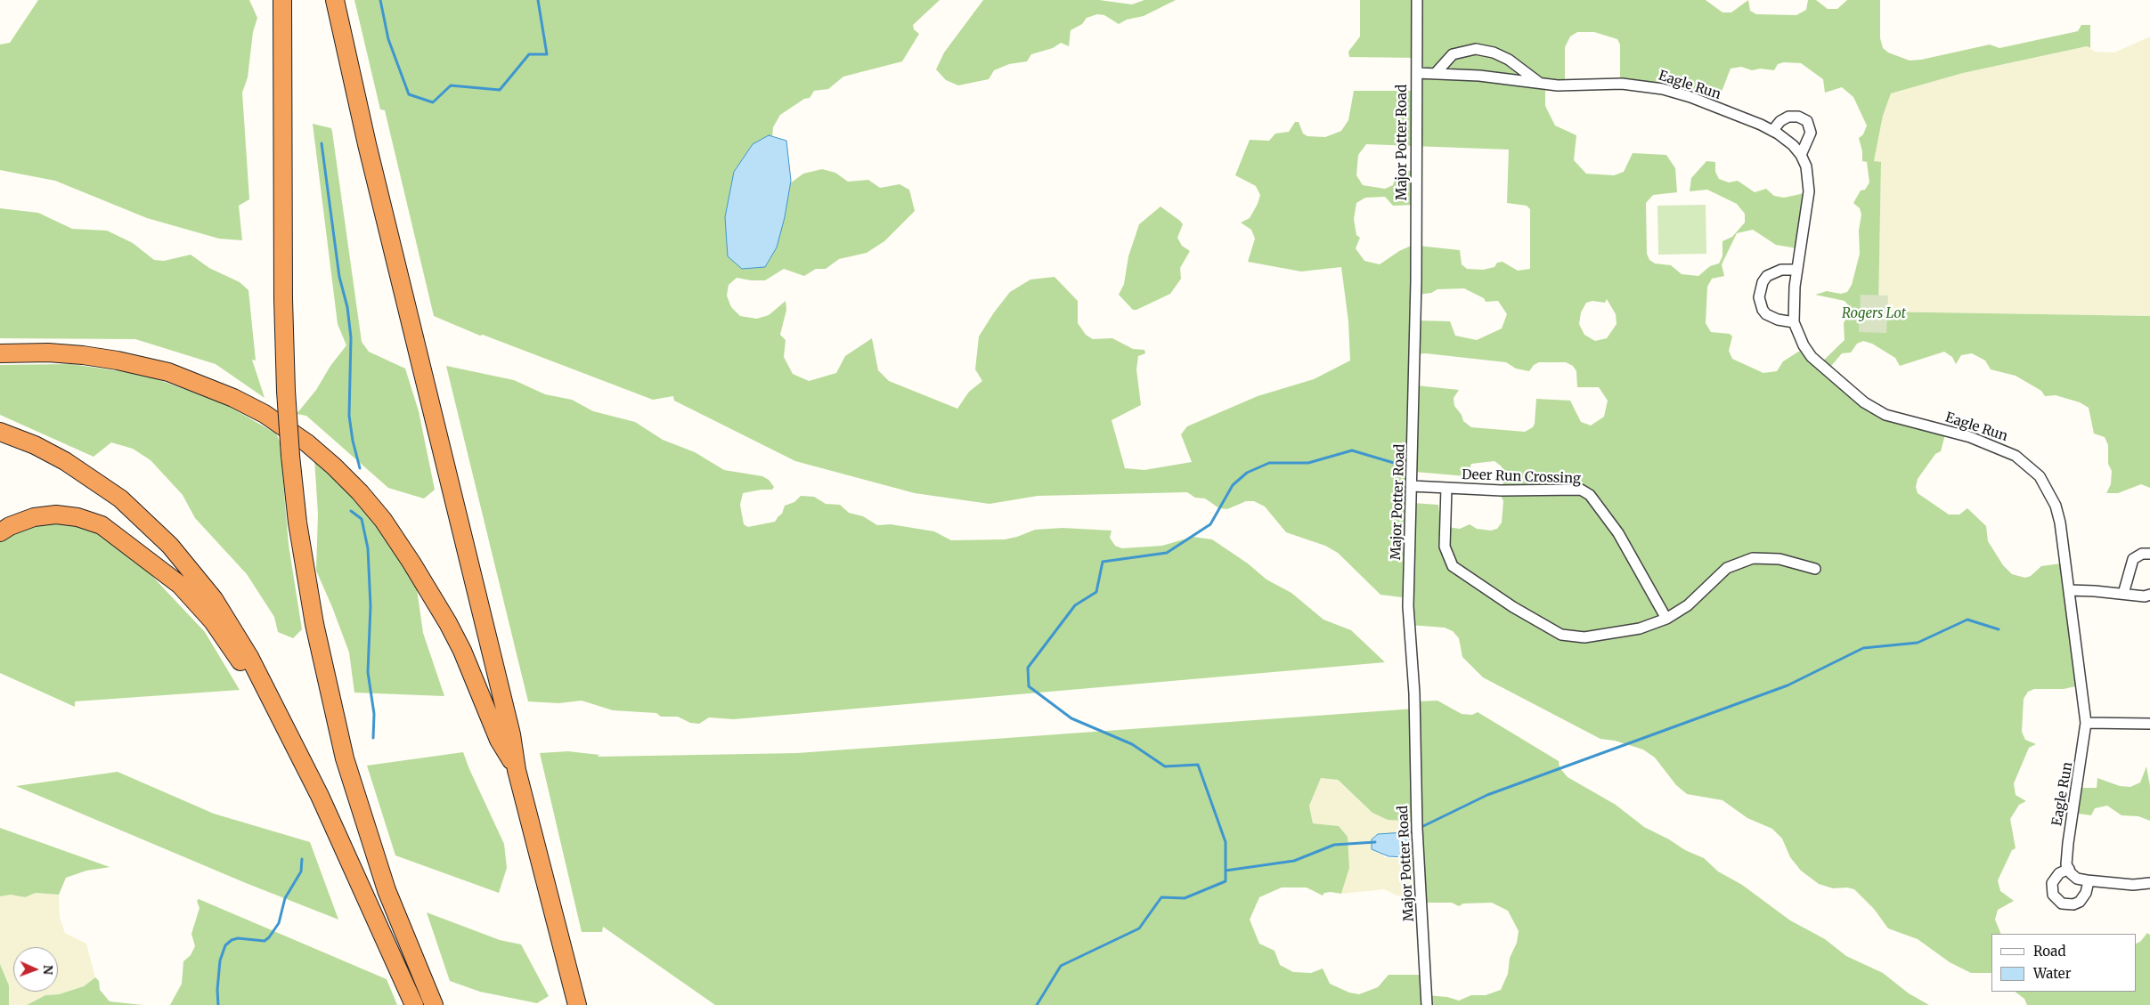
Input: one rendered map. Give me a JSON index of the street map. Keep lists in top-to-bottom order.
{
  "streets": {
    "street": ["Eagle Run", "Major Potter Road", "Deer Run Crossing"]
  },
  "crossings": [
    ["Eagle Run", "Major Potter Road"],
    ["Major Potter Road", "Deer Run Crossing"]
  ],
  "parks": ["Rogers Lot"],
  "legend": ["Road", "Water"],
  "north": "right"
}
